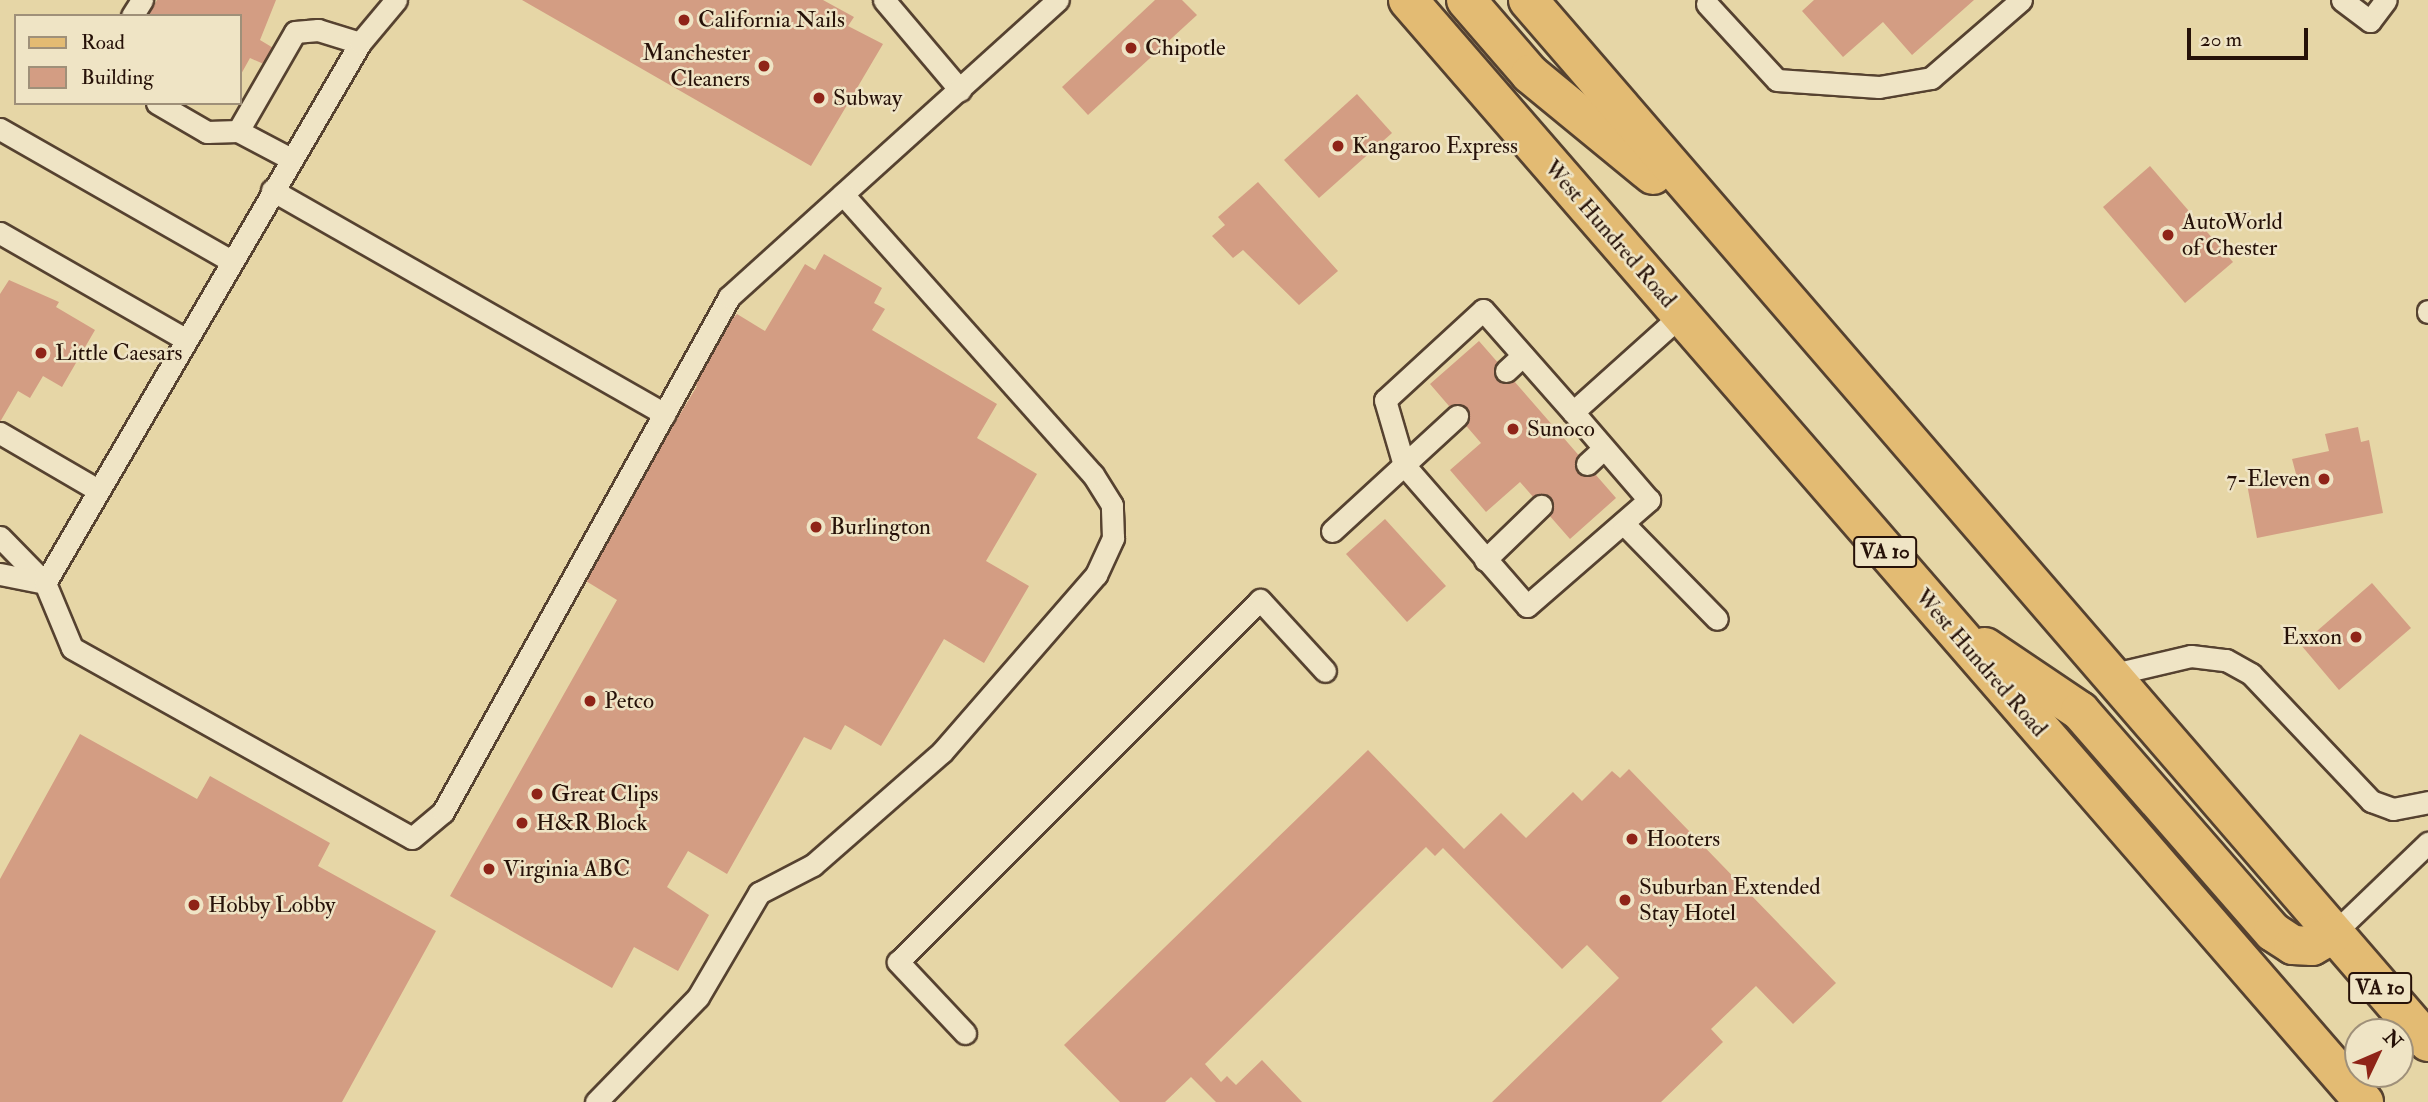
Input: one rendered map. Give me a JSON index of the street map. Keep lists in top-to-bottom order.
{
  "streets": {
    "main road": ["West Hundred Road", "VA 10"]
  },
  "places": [
    "California Nails",
    "Chipotle",
    "Manchester Cleaners",
    "Subway",
    "Kangaroo Express",
    "AutoWorld of Chester",
    "Little Caesars",
    "Sunoco",
    "7-Eleven",
    "Burlington",
    "Exxon",
    "Petco",
    "Great Clips",
    "H&R Block",
    "Hooters",
    "Virginia ABC",
    "Suburban Extended Stay Hotel",
    "Hobby Lobby"
  ],
  "legend": ["Road", "Building"],
  "scale_bar": "20 m",
  "north": "top right"
}
